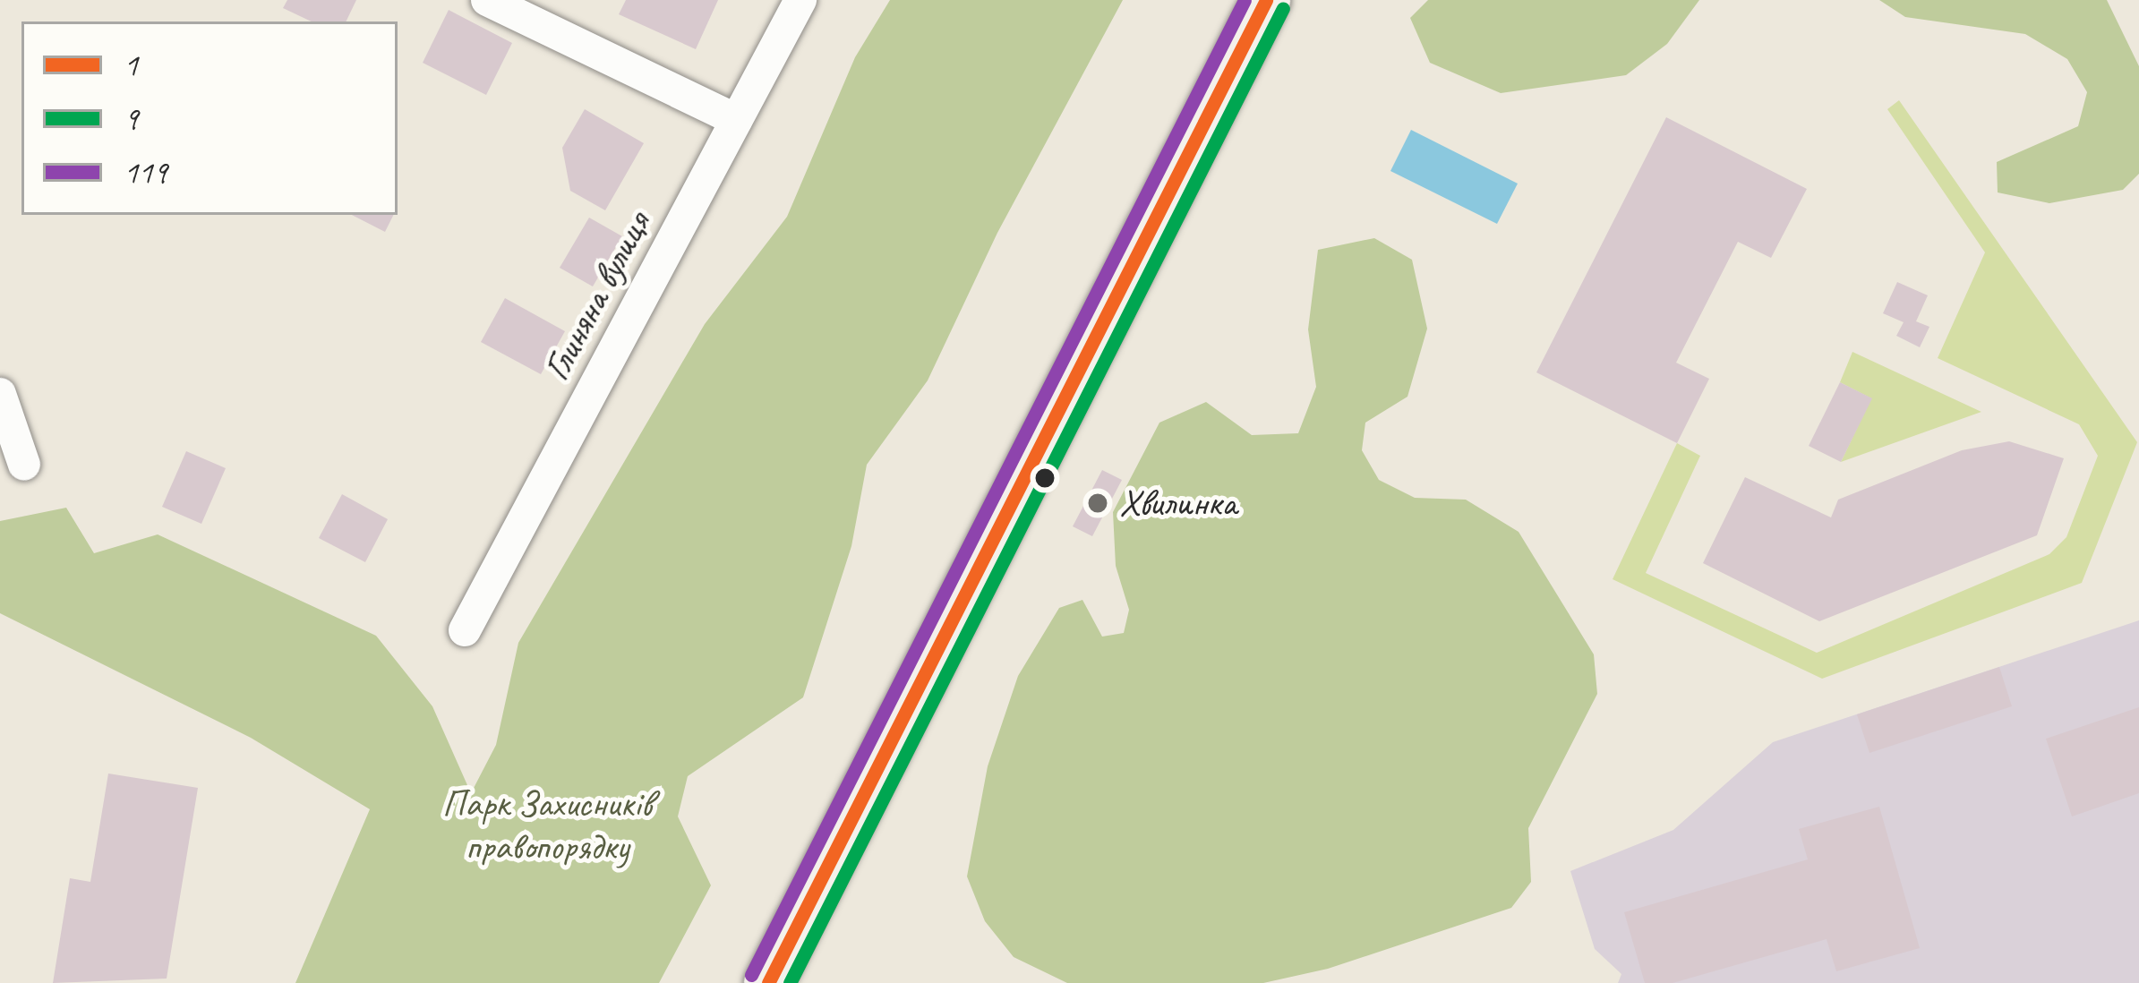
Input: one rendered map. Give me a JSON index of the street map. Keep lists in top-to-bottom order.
{
  "streets": {
    "street": ["Глиняна вулиця"]
  },
  "parks": ["Парк Захисників правопорядку"],
  "places": ["Хвилинка"],
  "lines": ["transit line 1", "transit line 119", "transit line 9"],
  "legend": ["1", "9", "119"]
}
